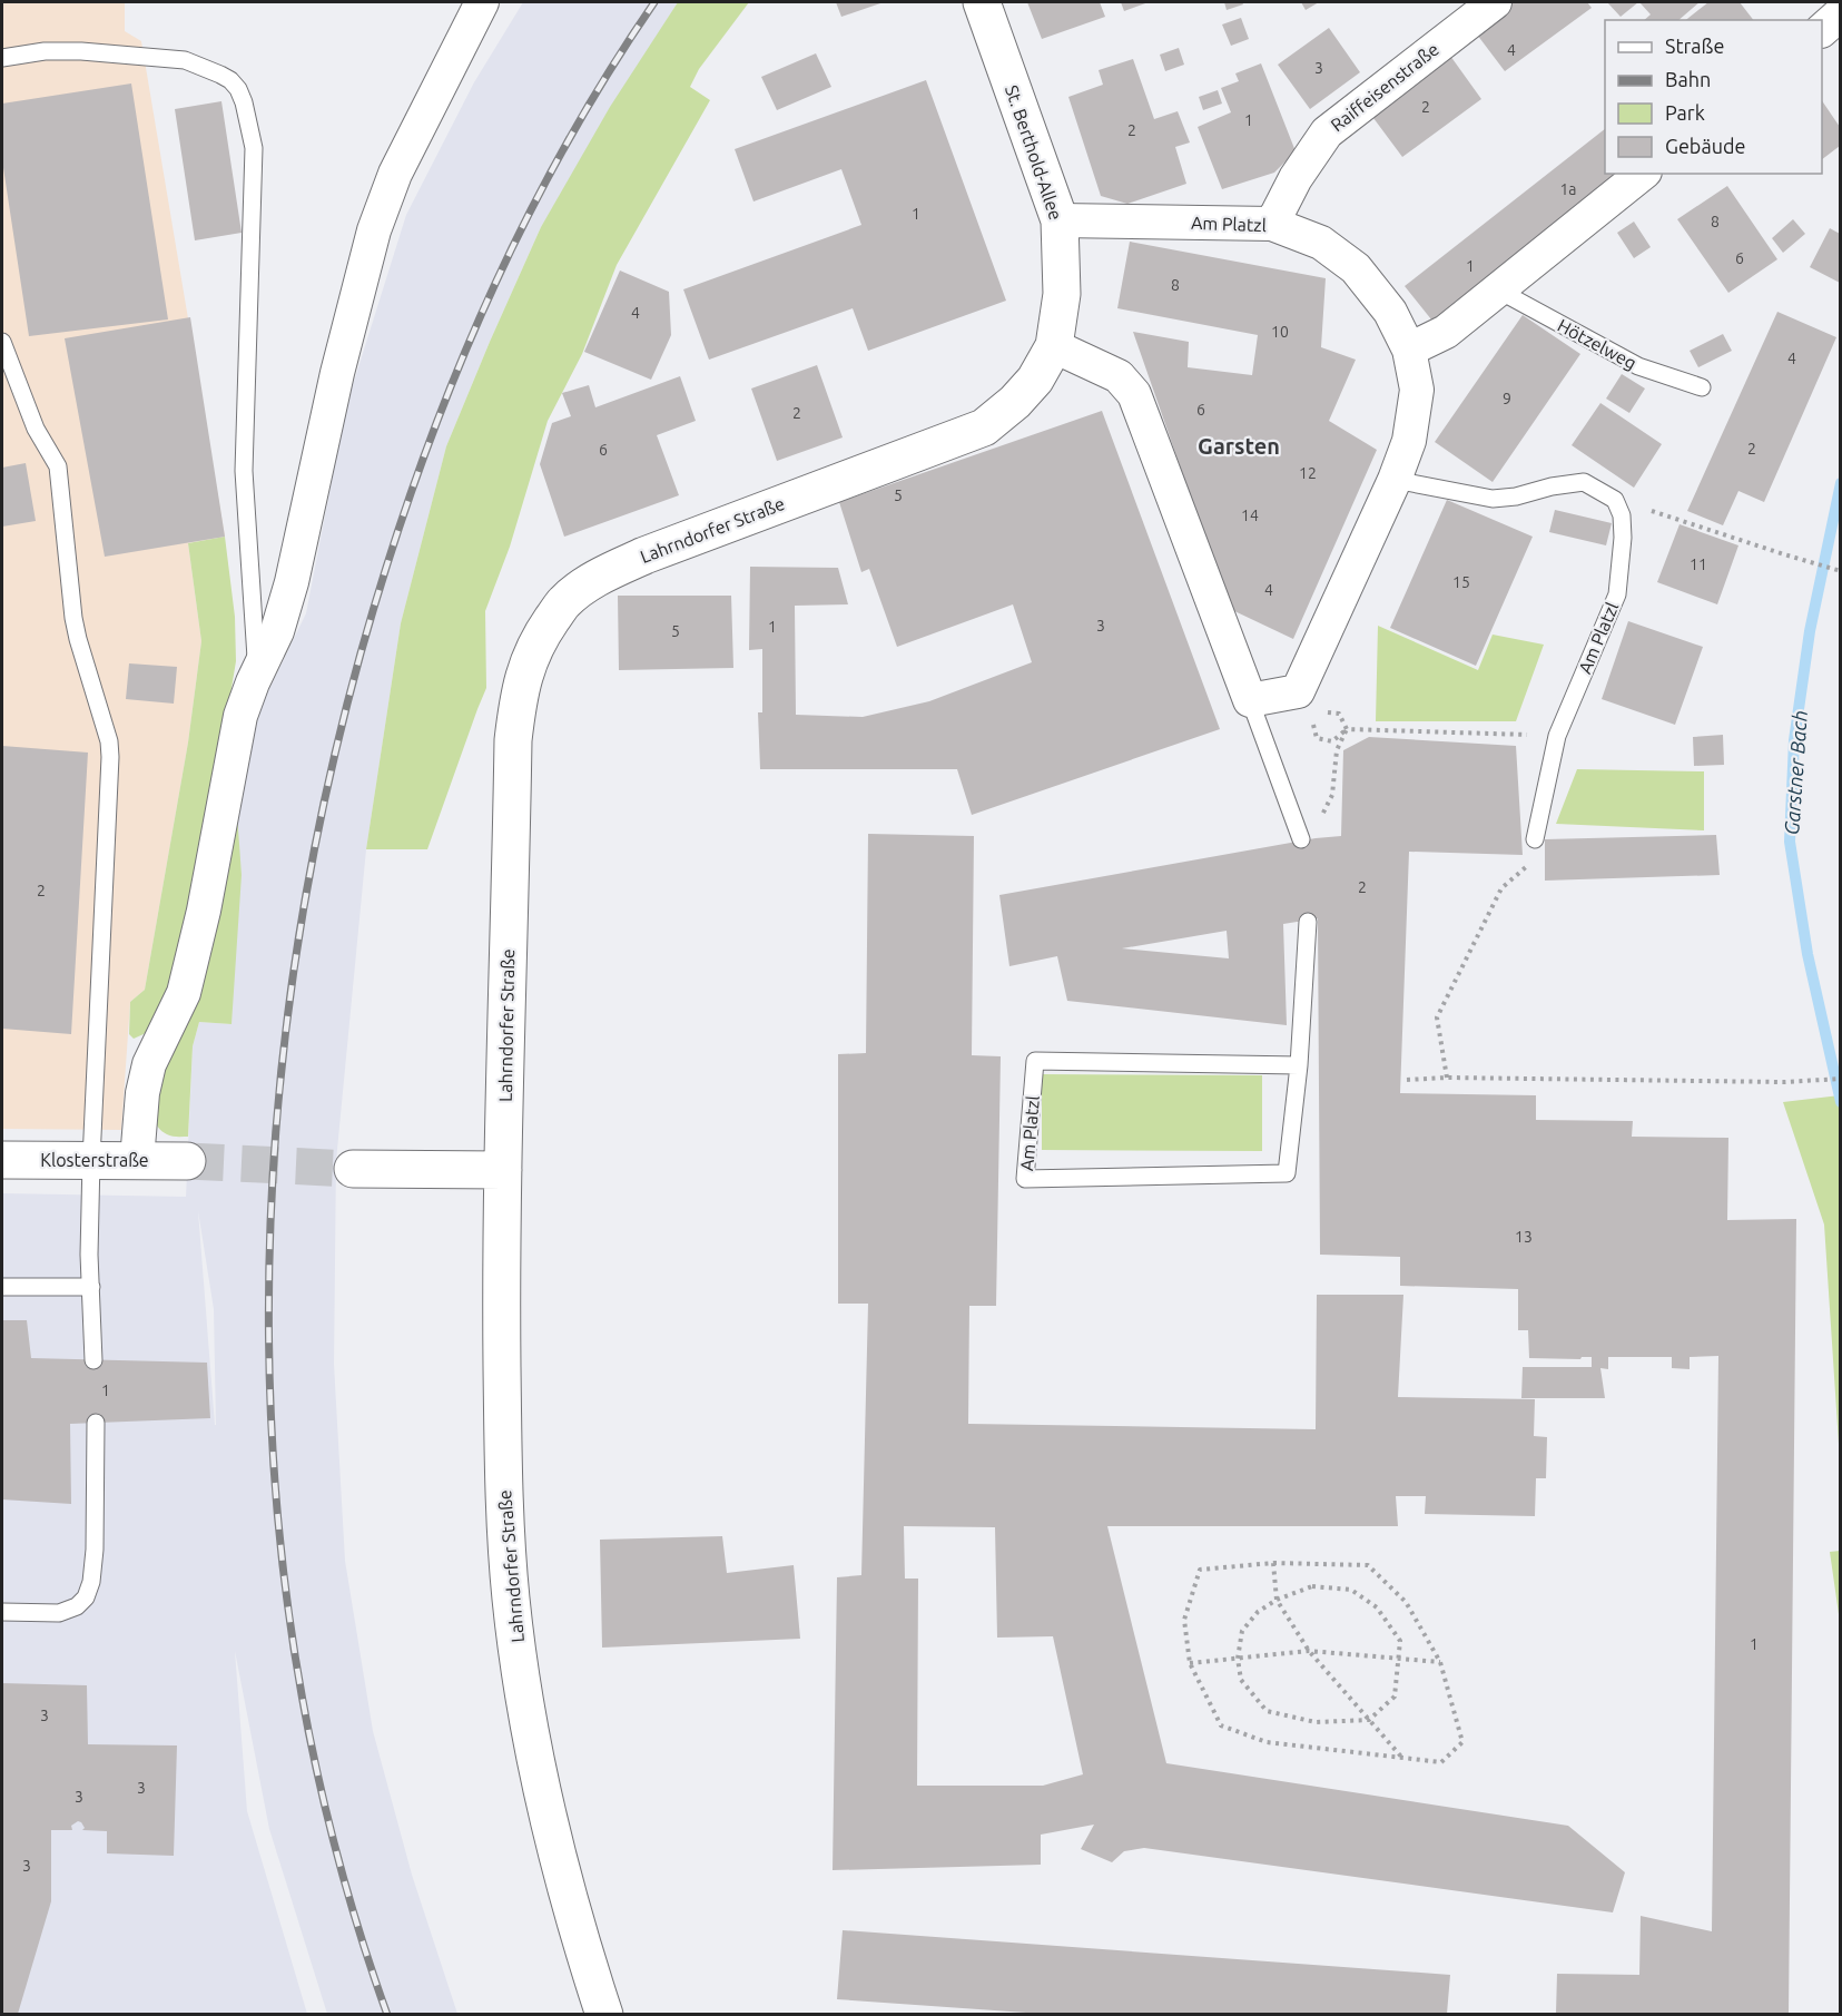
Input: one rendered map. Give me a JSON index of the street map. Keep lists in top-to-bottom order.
{
  "streets": {
    "street": [
      "Raiffeisenstraße",
      "St. Berthold-Allee",
      "Am Platzl",
      "Lahrndorfer Straße",
      "Klosterstraße"
    ],
    "lane": ["Hötzelweg"]
  },
  "crossings": [
    ["Raiffeisenstraße", "Am Platzl"],
    ["St. Berthold-Allee", "Am Platzl"],
    ["St. Berthold-Allee", "Lahrndorfer Straße"]
  ],
  "districts": ["Garsten"],
  "water": ["Garstner Bach"],
  "house_numbers": [
    "4",
    "3",
    "2",
    "1",
    "2",
    "1a",
    "1",
    "8",
    "6",
    "1",
    "8",
    "4",
    "10",
    "4",
    "9",
    "6",
    "2",
    "2",
    "6",
    "12",
    "5",
    "14",
    "11",
    "15",
    "4",
    "3",
    "1",
    "5",
    "2",
    "2",
    "13",
    "1",
    "1",
    "3",
    "3",
    "3",
    "3"
  ],
  "legend": [
    "Straße",
    "Bahn",
    "Park",
    "Gebäude"
  ]
}
